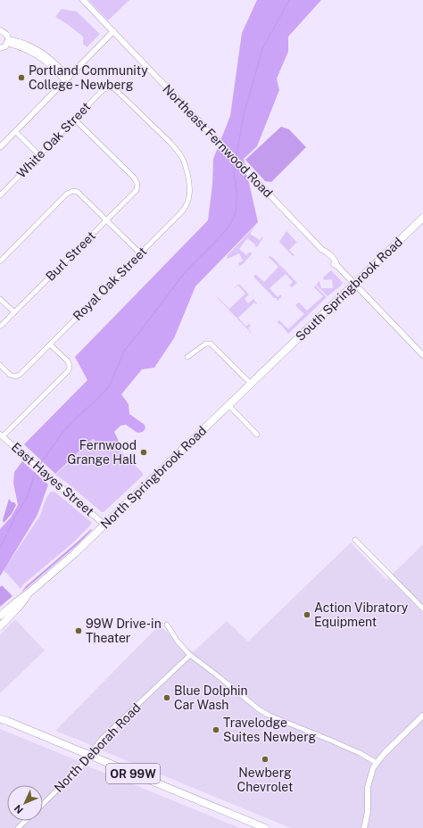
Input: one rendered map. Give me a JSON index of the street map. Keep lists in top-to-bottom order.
{
  "streets": {
    "main road": ["South Springbrook Road", "North Springbrook Road", "OR 99W"],
    "street": [
      "White Oak Street",
      "Northeast Fernwood Road",
      "Burl Street",
      "Royal Oak Street",
      "East Hayes Street",
      "North Deborah Road"
    ]
  },
  "crossings": [
    ["White Oak Street", "Burl Street"],
    ["White Oak Street", "Royal Oak Street"],
    ["Northeast Fernwood Road", "South Springbrook Road"],
    ["South Springbrook Road", "North Springbrook Road"],
    ["North Springbrook Road", "East Hayes Street"],
    ["North Deborah Road", "OR 99W"]
  ],
  "places": [
    "Portland Community College - Newberg",
    "Fernwood Grange Hall",
    "Action Vibratory Equipment",
    "99W Drive-in Theater",
    "Blue Dolphin Car Wash",
    "Travelodge Suites Newberg",
    "Newberg Chevrolet"
  ],
  "north": "bottom left"
}
